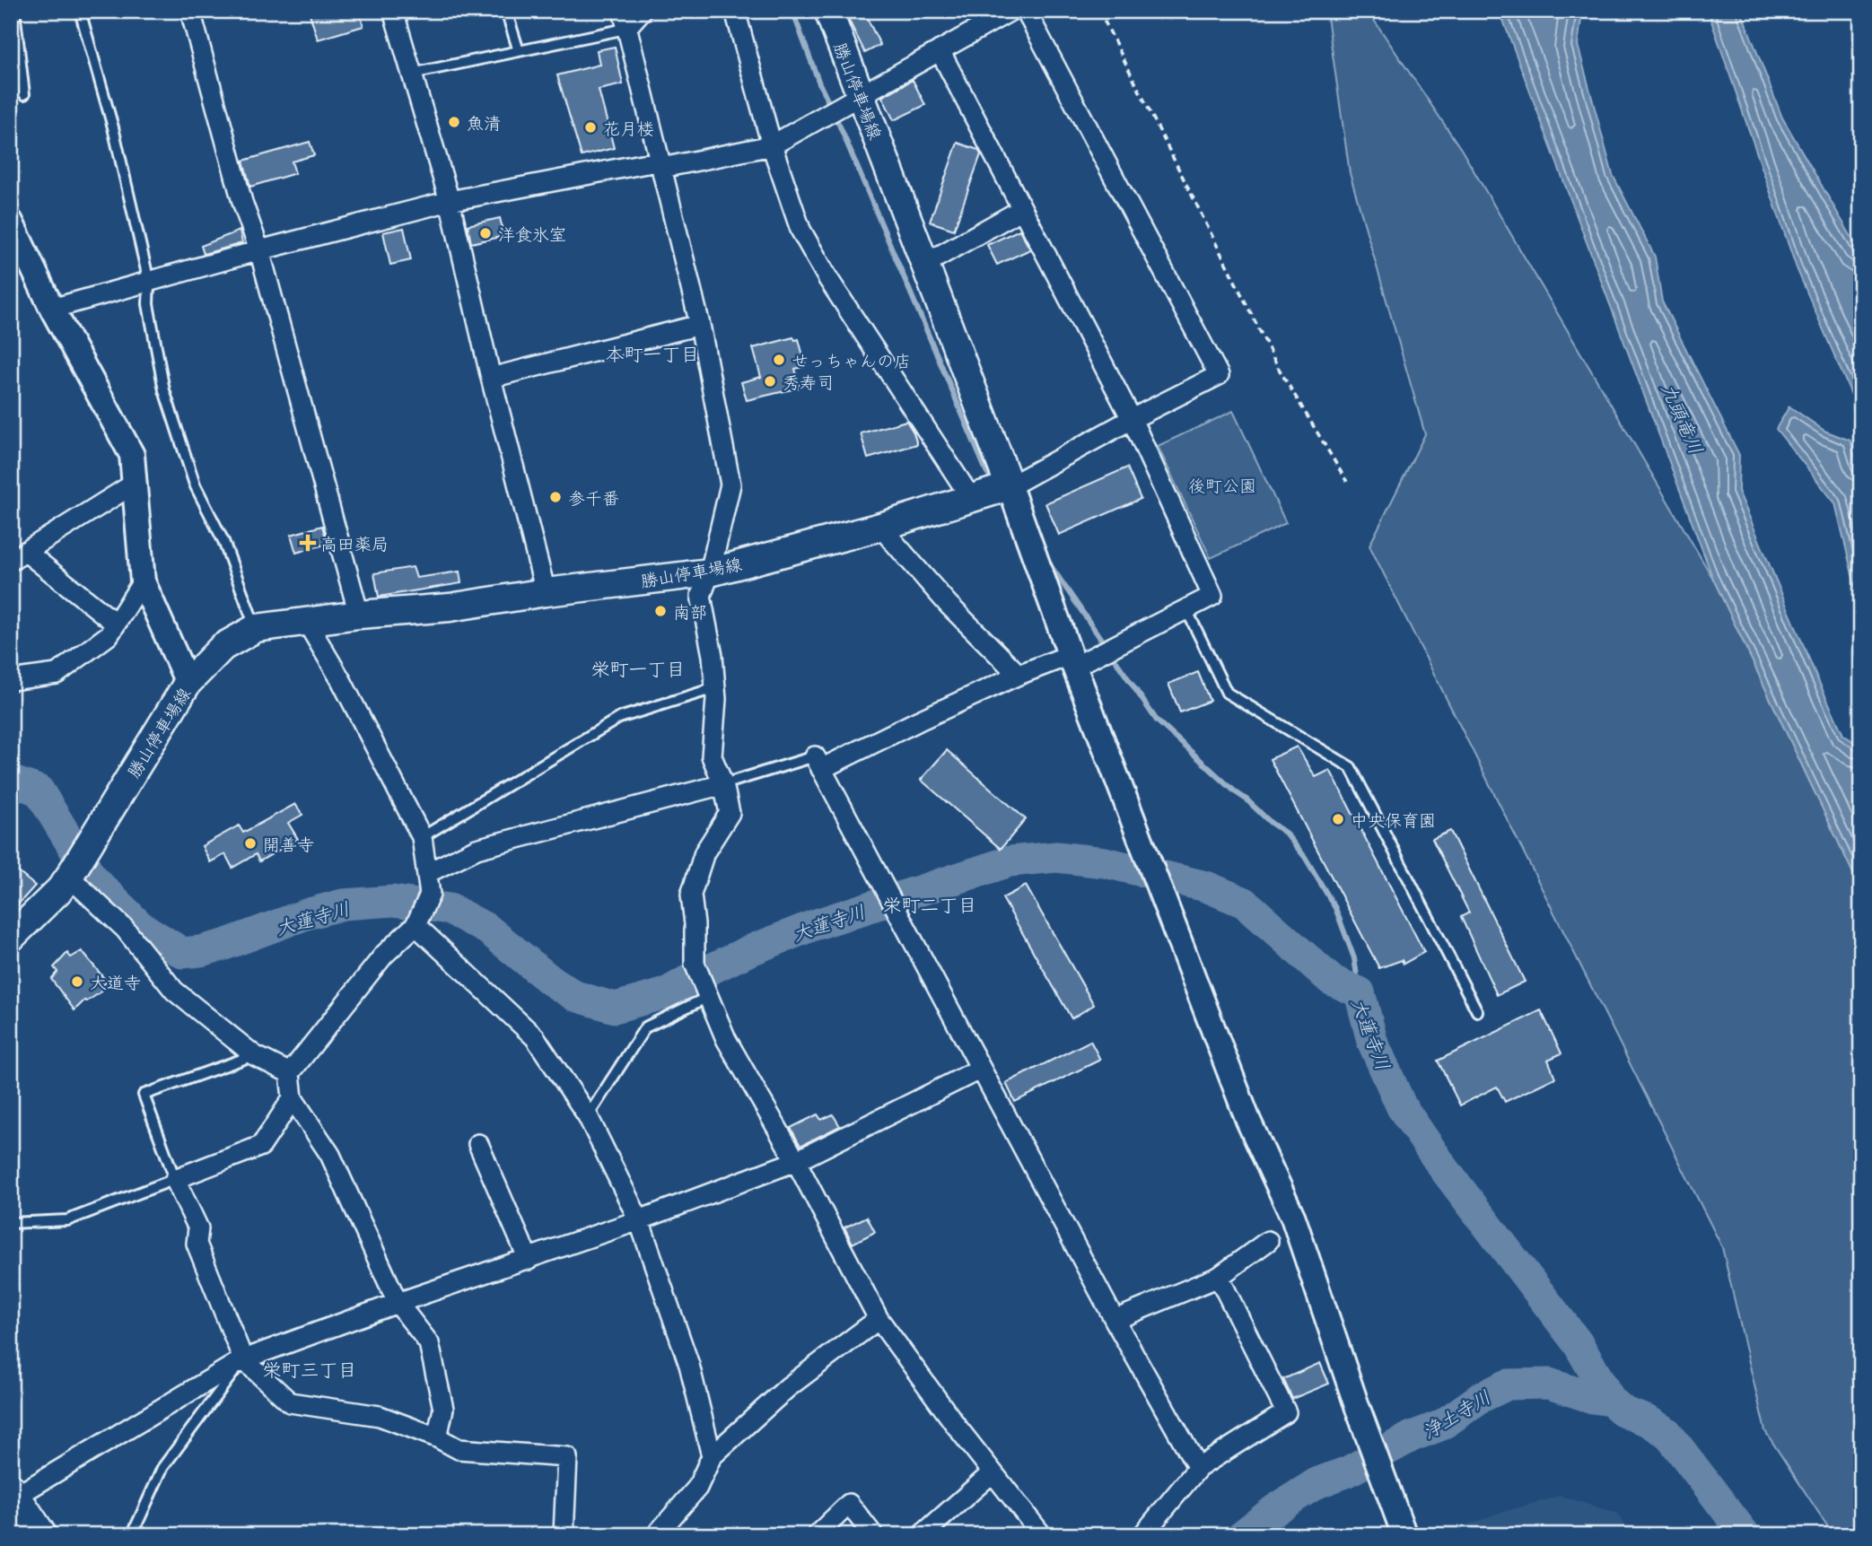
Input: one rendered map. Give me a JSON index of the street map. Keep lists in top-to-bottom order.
{
  "streets": {
    "main road": ["勝山停車場線"]
  },
  "districts": [
    "本町一丁目",
    "栄町一丁目",
    "栄町二丁目",
    "栄町三丁目"
  ],
  "water": ["九頭竜川", "大蓮寺川", "浄土寺川"],
  "parks": ["後町公園"],
  "places": {
    "other": [
      "魚清",
      "花月楼",
      "洋食氷室",
      "せっちゃんの店",
      "秀寿司",
      "参千番",
      "南部",
      "中央保育園",
      "開善寺",
      "大道寺"
    ],
    "health": ["高田薬局"]
  }
}
